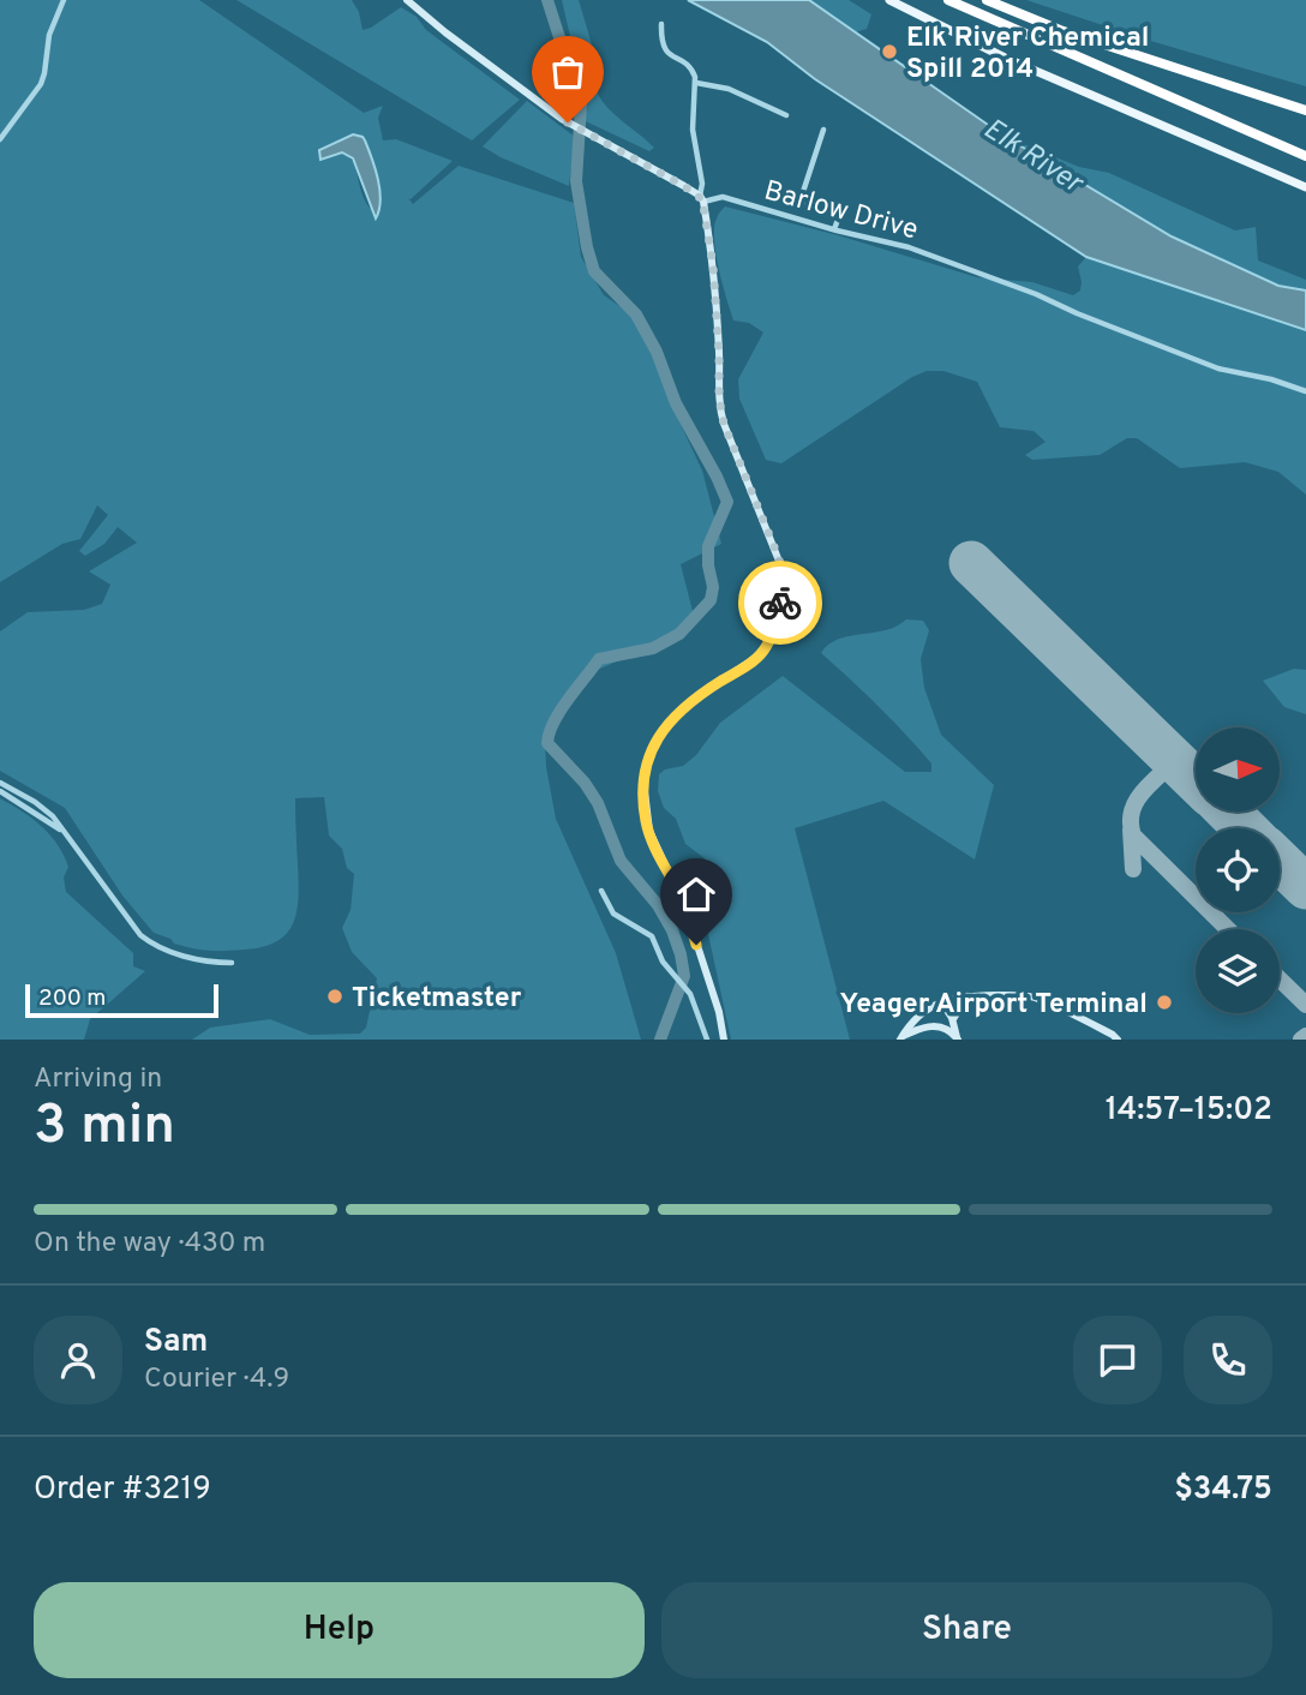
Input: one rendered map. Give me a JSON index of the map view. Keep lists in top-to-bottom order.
{
  "streets": {
    "street": ["Barlow Drive"]
  },
  "water": ["Elk River"],
  "places": ["Elk River Chemical Spill 2014", "Ticketmaster", "Yeager Airport Terminal"],
  "scale_bar": "200 m",
  "north": "right",
  "page": {
    "scale": "200 m",
    "heading": ["3 min", "Arriving in", "14:57–15:02"],
    "panel": [
      "Sam",
      "Courier · 4.9",
      "Order #3219",
      "$34.75"
    ],
    "bar": "On the way · 430 m",
    "buttons": ["Help", "Share"]
  }
}
